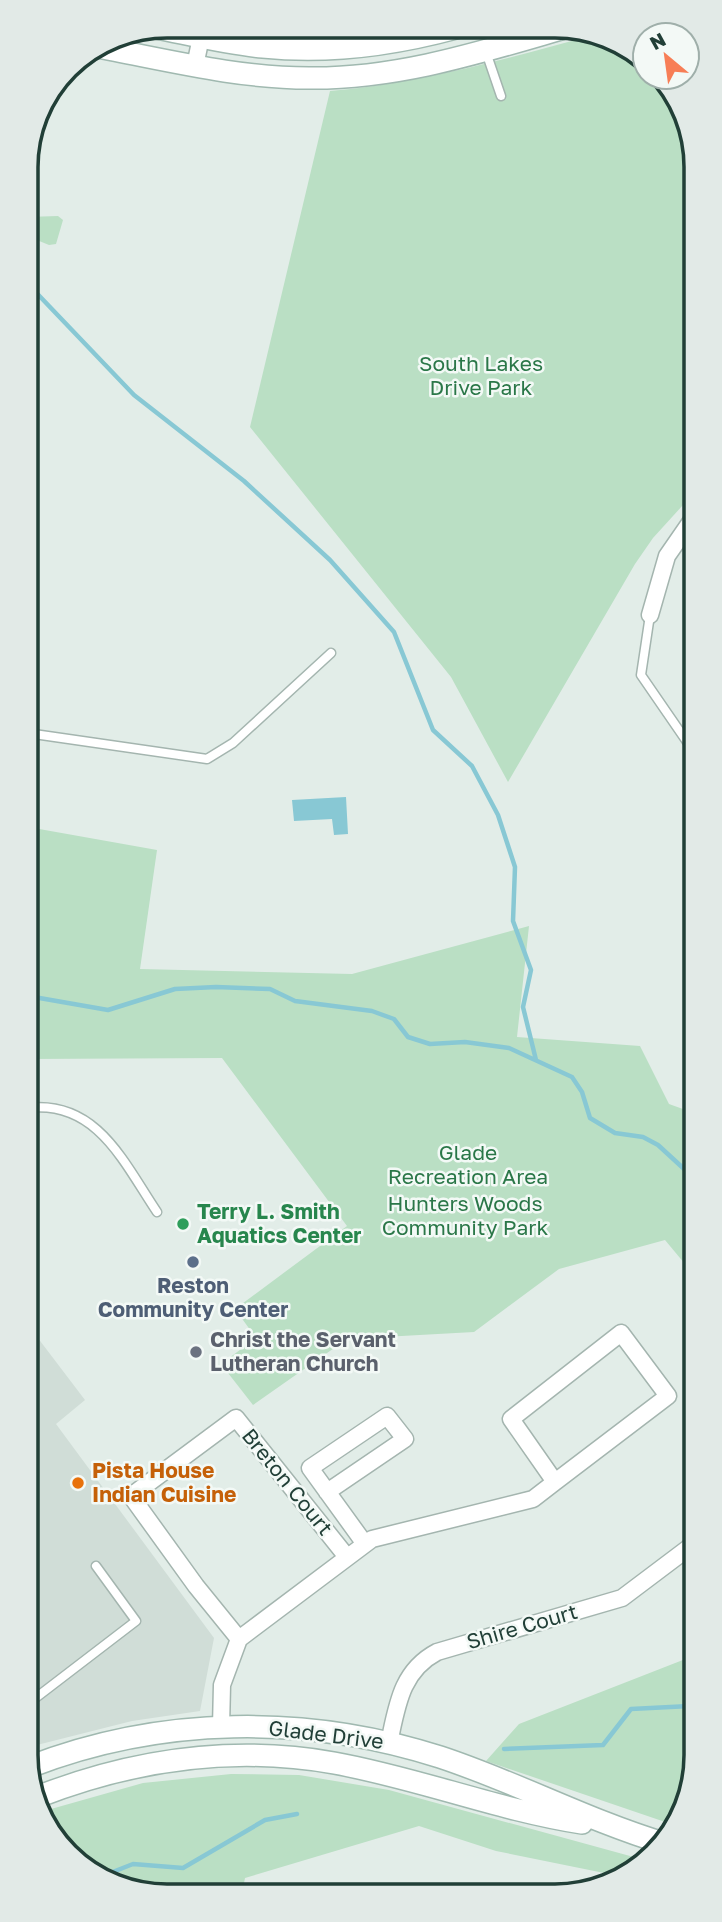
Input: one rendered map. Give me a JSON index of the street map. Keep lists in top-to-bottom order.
{
  "streets": {
    "street": ["Breton Court", "Shire Court", "Glade Drive"]
  },
  "crossings": [
    ["Shire Court", "Glade Drive"]
  ],
  "parks": ["South Lakes Drive Park", "Glade Recreation Area", "Hunters Woods Community Park"],
  "places": [
    "Terry L. Smith Aquatics Center",
    "Reston Community Center",
    "Christ the Servant Lutheran Church",
    "Pista House Indian Cuisine"
  ],
  "north": "top left"
}
